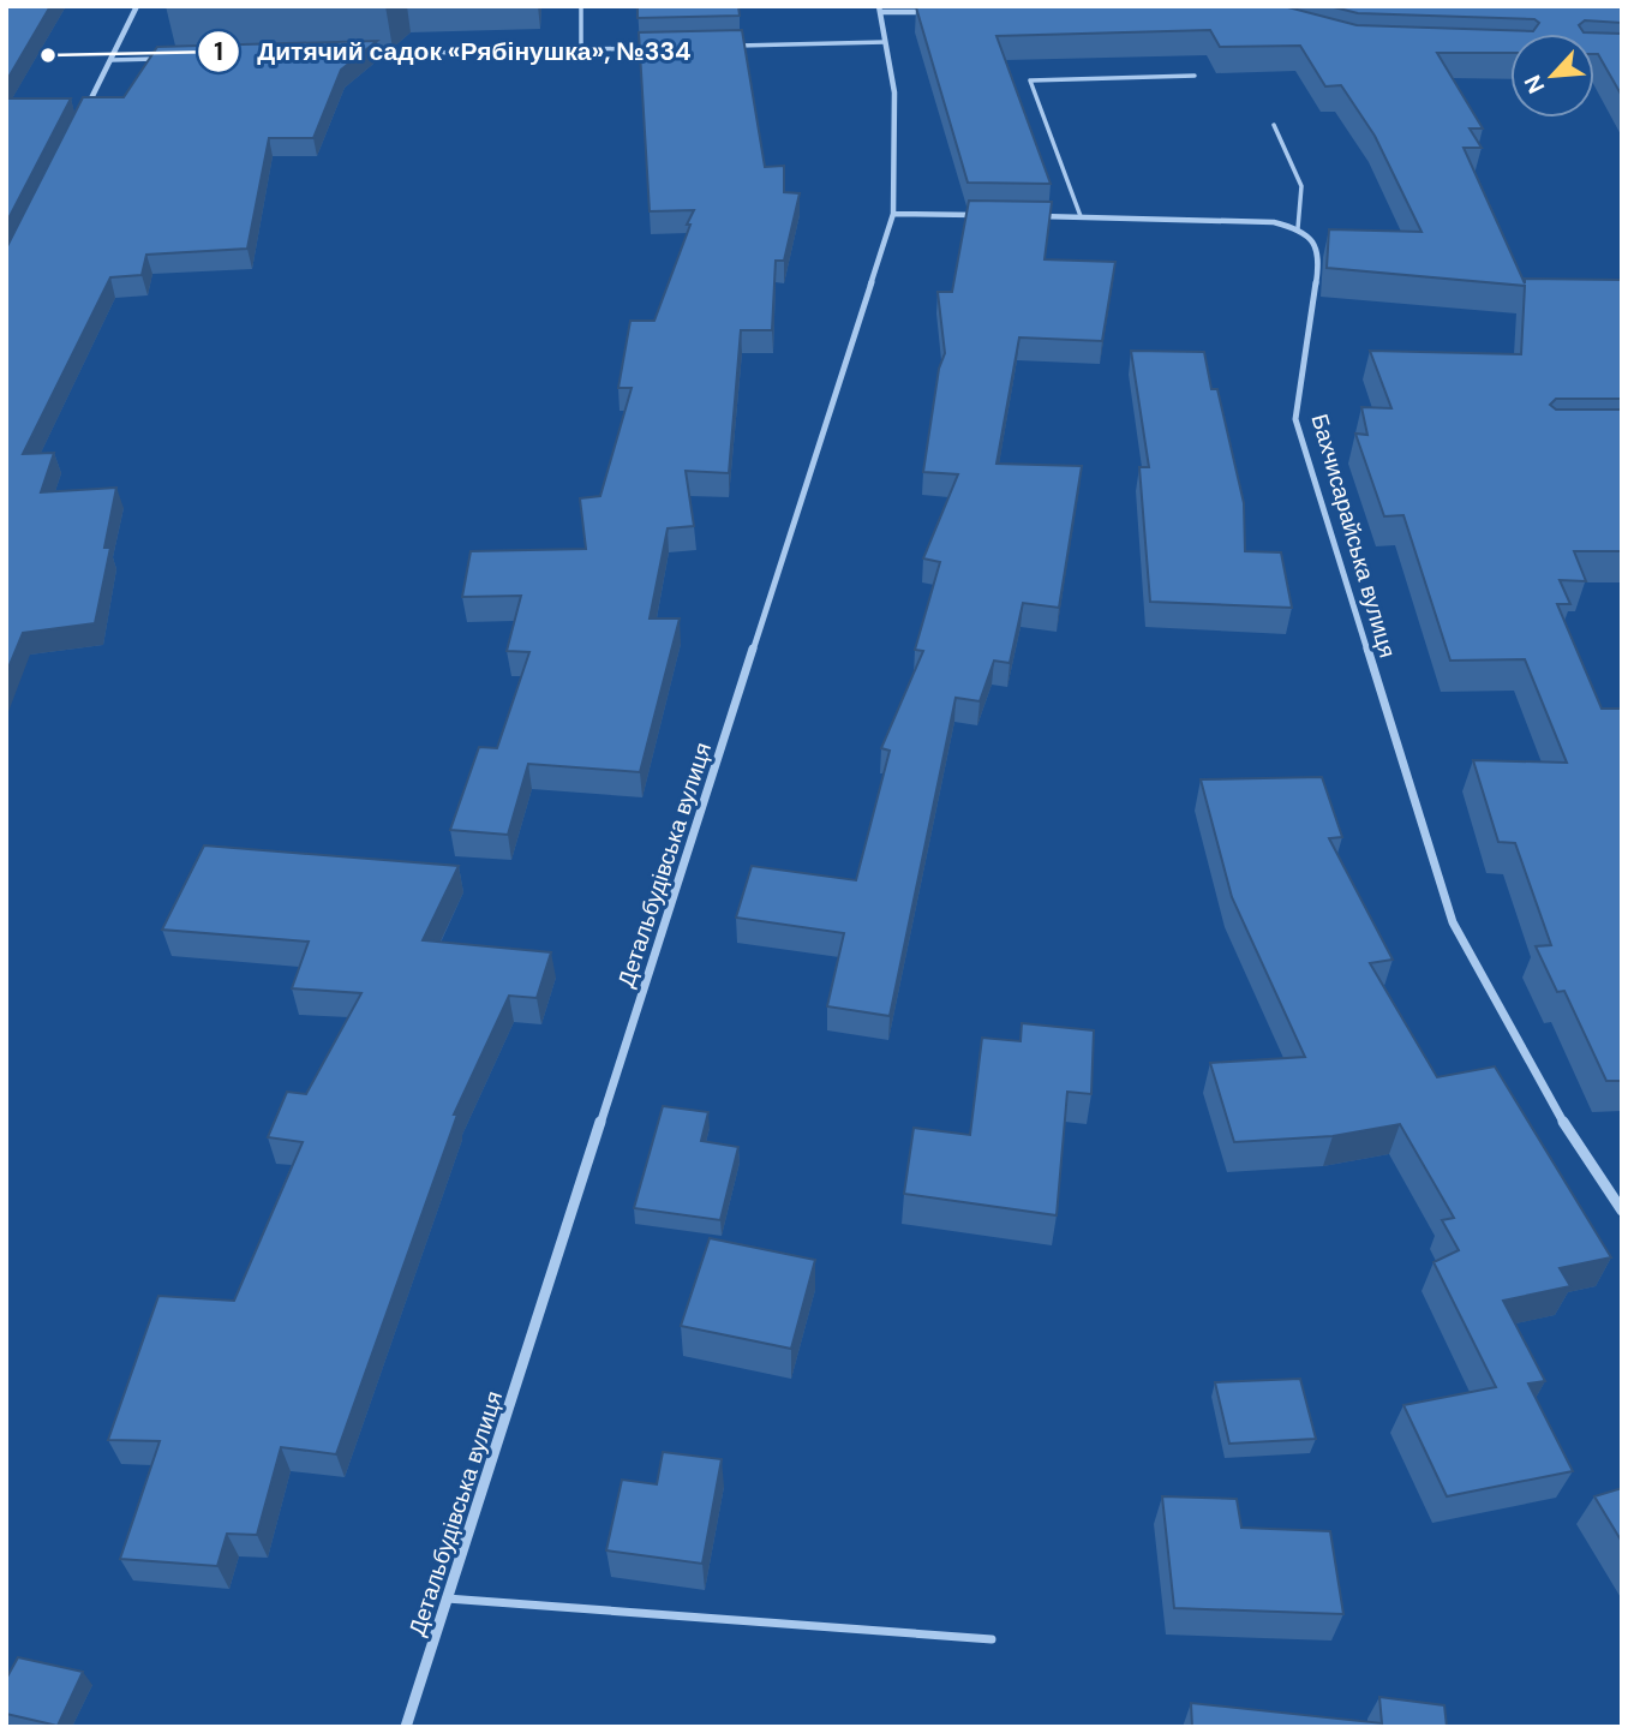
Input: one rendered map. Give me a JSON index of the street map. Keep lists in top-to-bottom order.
{
  "streets": {
    "street": ["Бахчисарайська вулиця", "Детальбудівська вулиця"]
  },
  "places": ["Дитячий садок «Рябінушка», №334"],
  "north": "bottom left"
}
